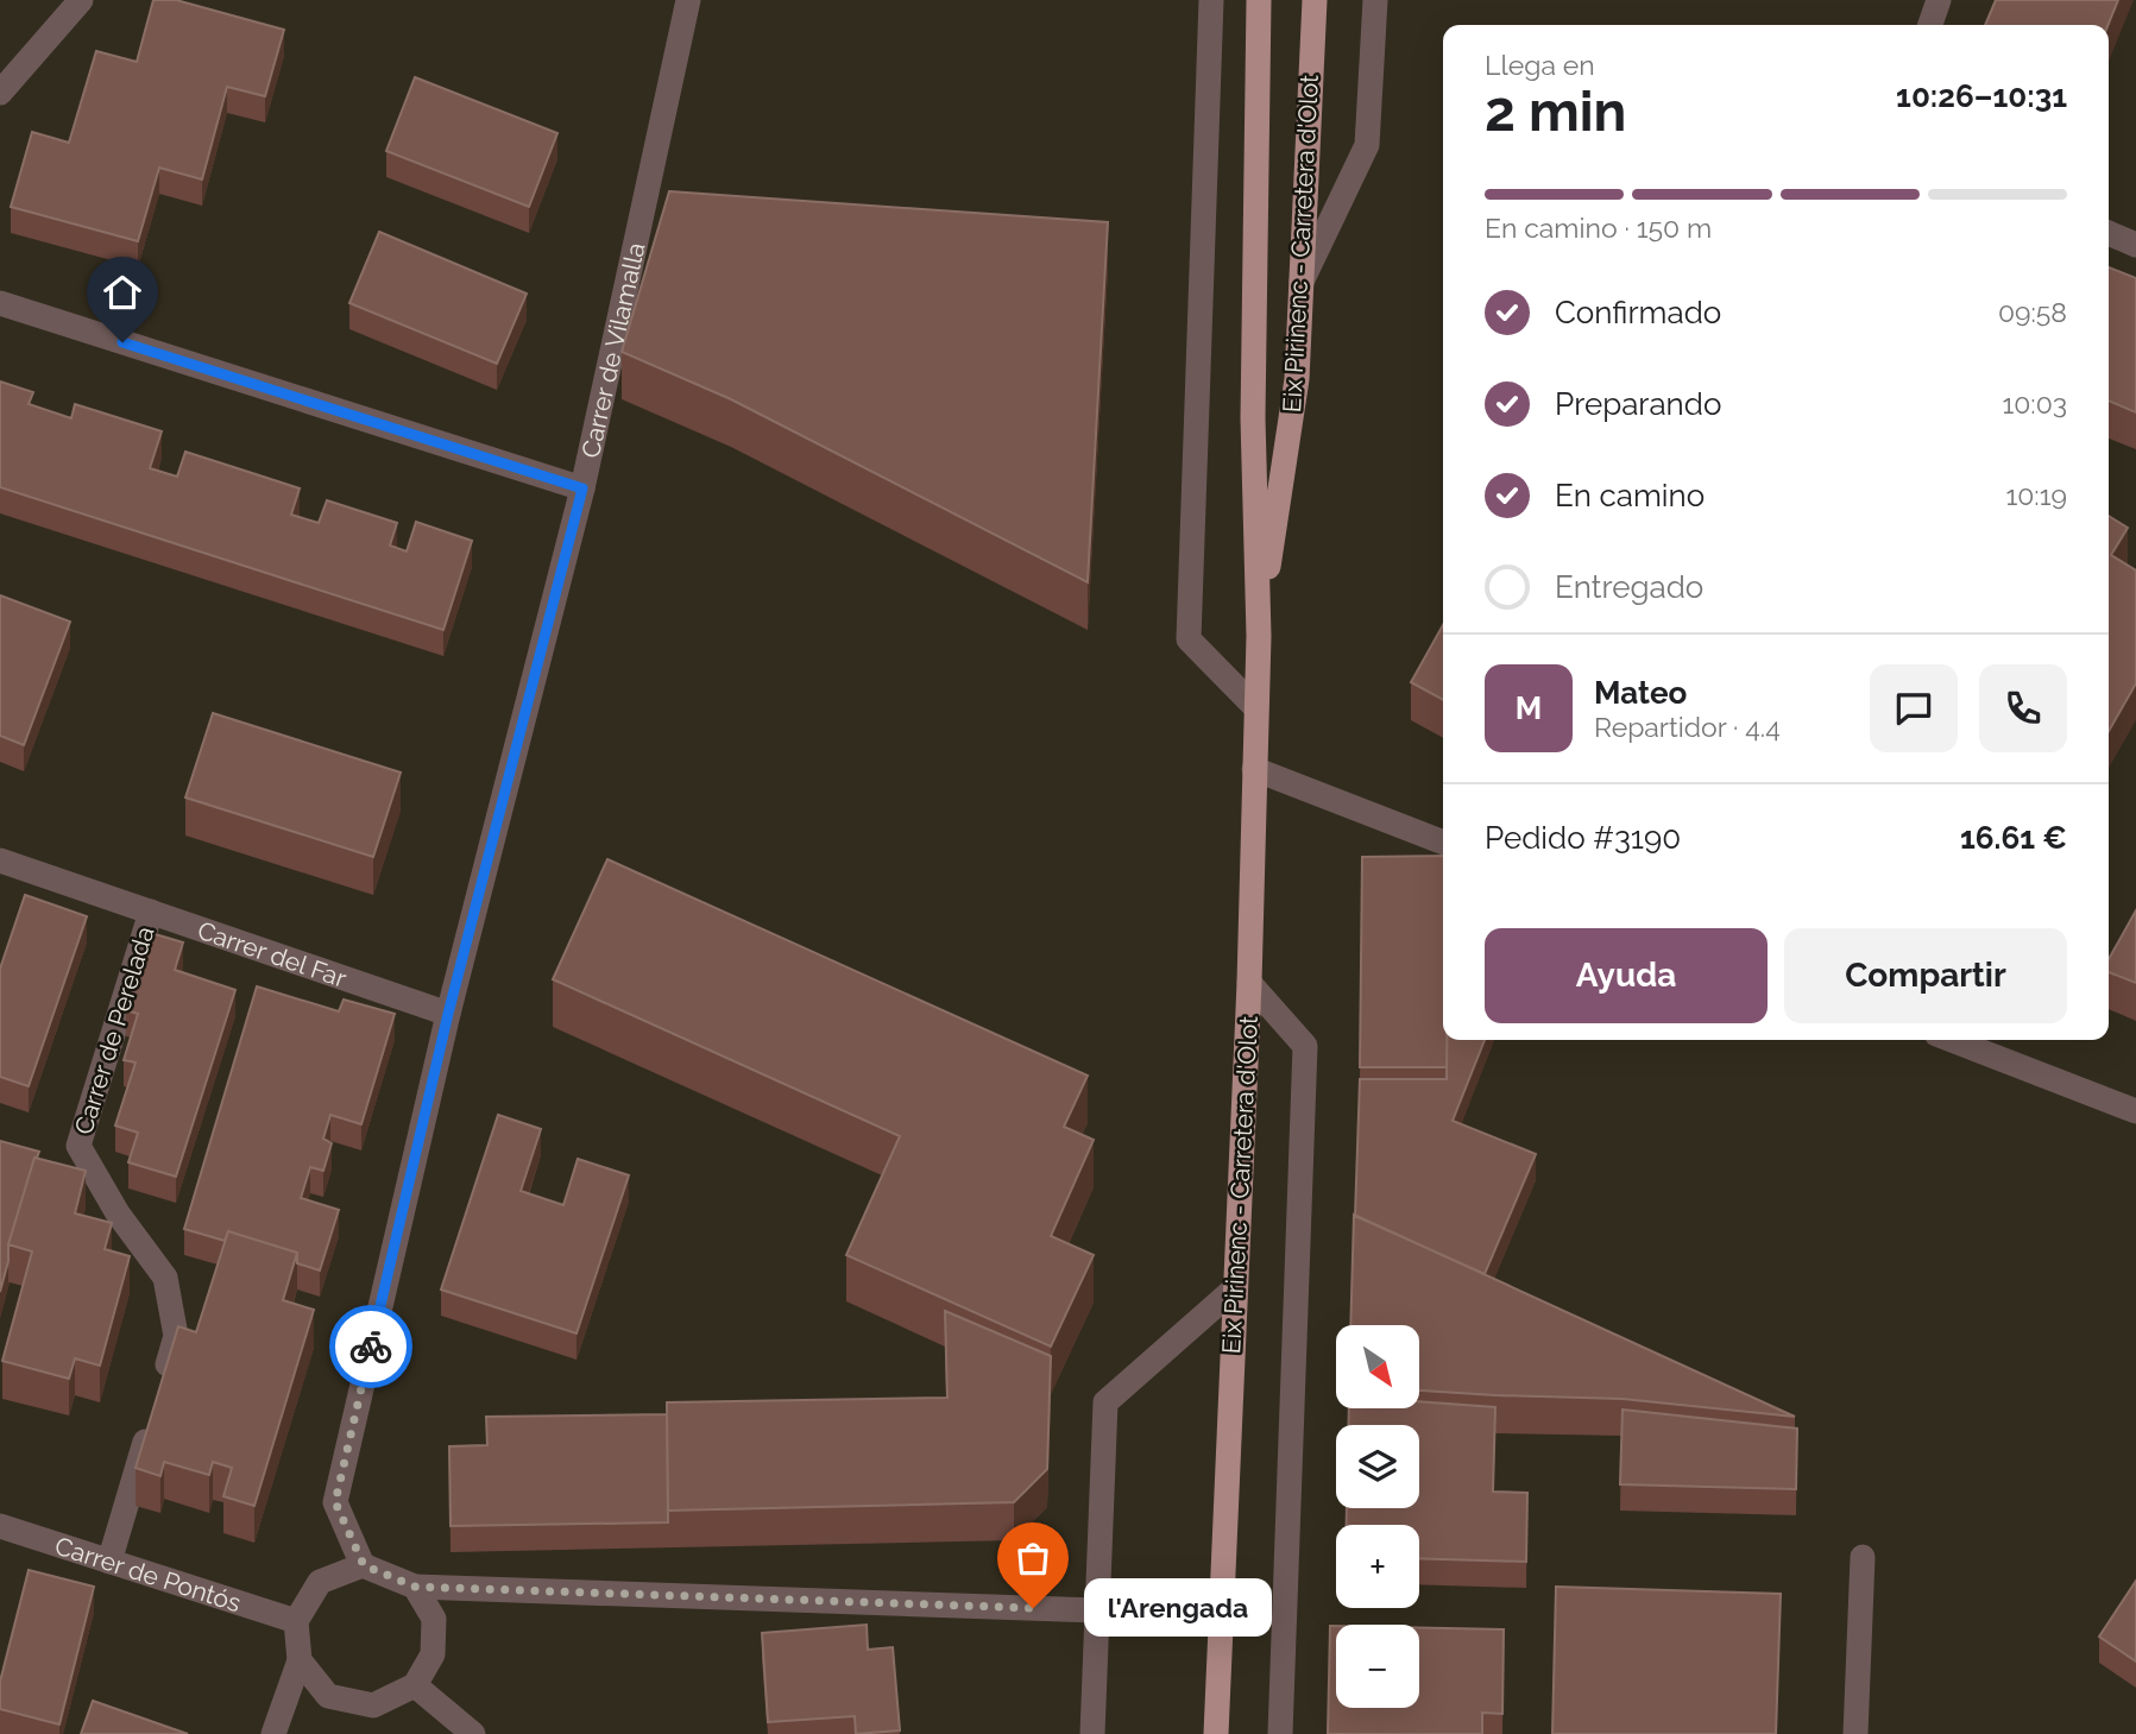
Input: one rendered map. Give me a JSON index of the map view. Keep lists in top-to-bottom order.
{
  "streets": {
    "main road": ["Eix Pirinenc - Carretera d'Olot"],
    "street": [
      "Carrer de Vilamalla",
      "Carrer del Far",
      "Carrer de Perelada",
      "Carrer de Pontós"
    ]
  },
  "crossings": [
    ["Carrer de Vilamalla", "Carrer del Far"],
    ["Carrer de Vilamalla", "Carrer de Pontós"],
    ["Carrer del Far", "Carrer de Perelada"]
  ],
  "places": ["l'Arengada"],
  "north": "bottom right",
  "page": {
    "heading": ["2 min", "Llega en", "10:26–10:31"],
    "panel": [
      "Mateo",
      "Repartidor · 4.4",
      "Pedido #3190",
      "16.61 €"
    ],
    "bar": "En camino · 150 m",
    "list": [
      ["Confirmado", "09:58"],
      ["Preparando", "10:03"],
      ["En camino", "10:19"],
      "Entregado"
    ],
    "round": "M",
    "buttons": ["Ayuda", "Compartir"],
    "map_buttons": ["+", "−"],
    "bubble": "l'Arengada"
  }
}
